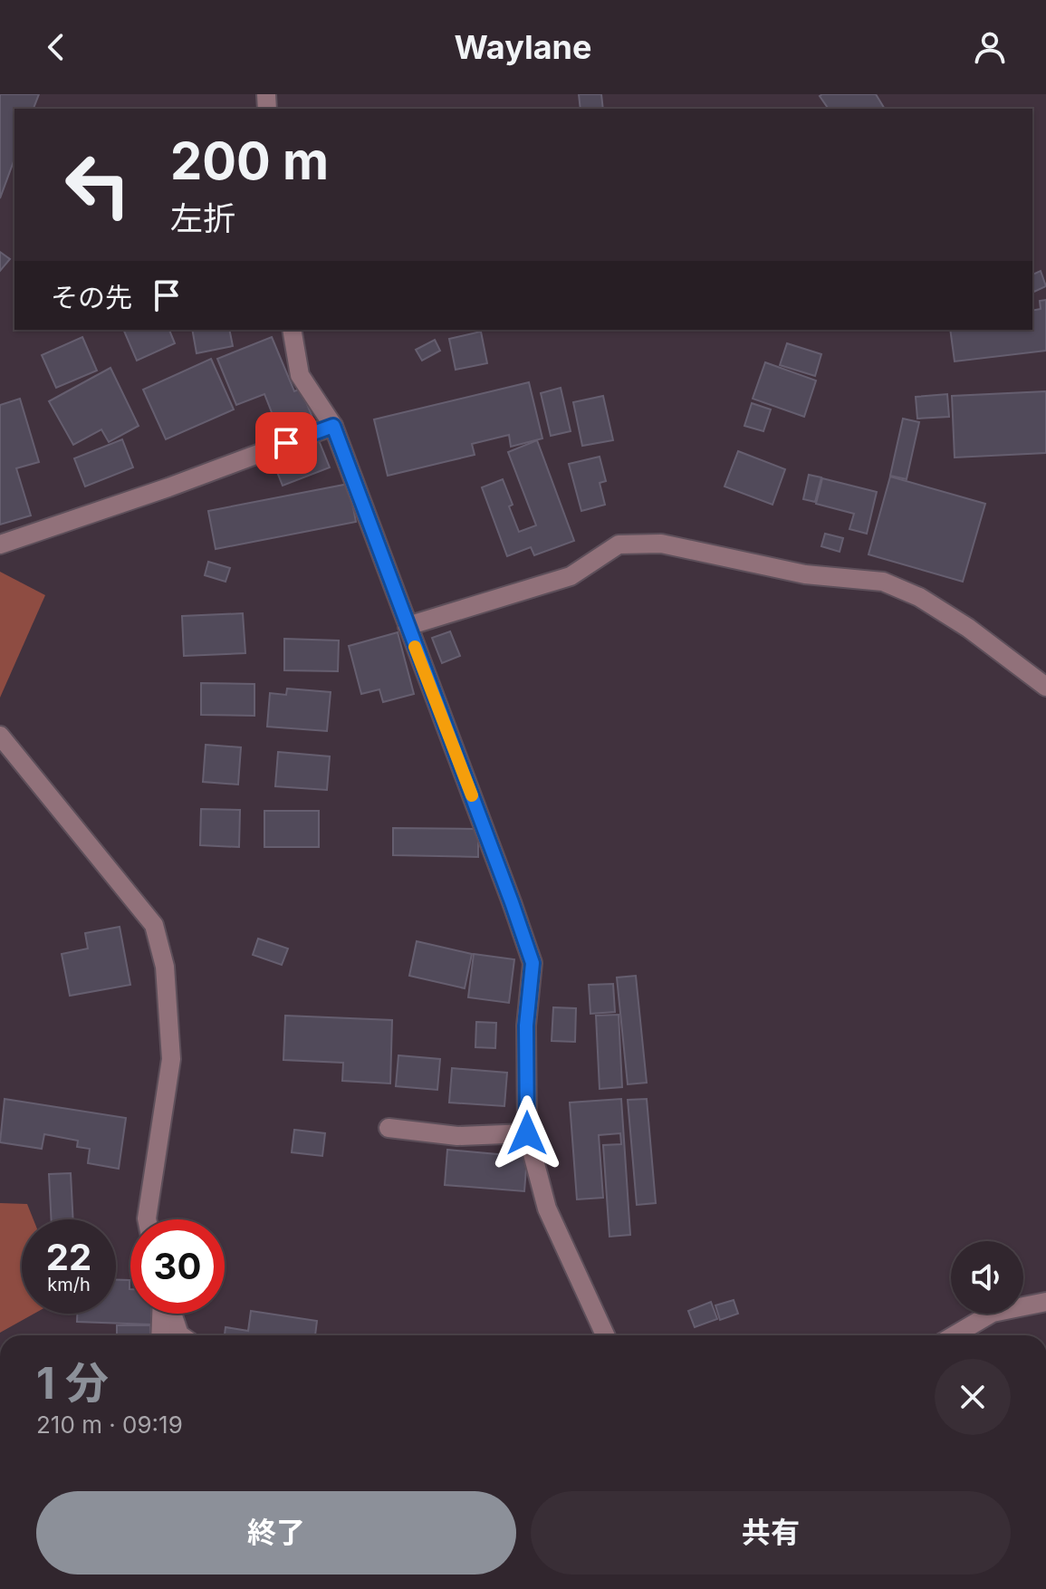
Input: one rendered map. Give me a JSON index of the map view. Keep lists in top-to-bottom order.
{
  "page": {
    "header": "Waylane",
    "turn": ["200 m", "左折"],
    "then": "その先",
    "speed": "22 km/h",
    "limit": "30",
    "heading": ["1 分", "210 m · 09:19"],
    "buttons": ["終了", "共有"]
  }
}
